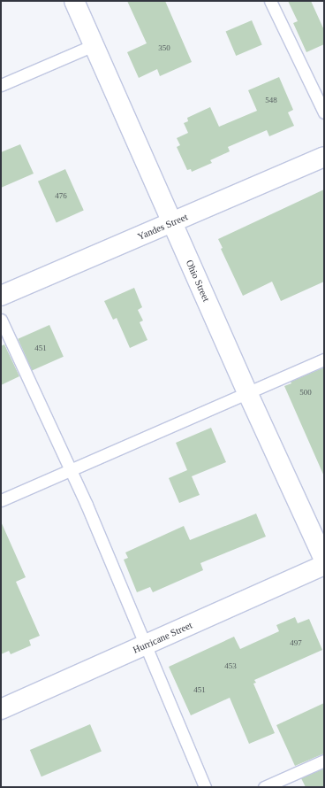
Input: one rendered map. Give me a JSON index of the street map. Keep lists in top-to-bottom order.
{
  "streets": {
    "street": ["Yandes Street", "Ohio Street", "Hurricane Street"]
  },
  "crossings": [
    ["Yandes Street", "Ohio Street"]
  ],
  "house_numbers": [
    "350",
    "548",
    "476",
    "451",
    "500",
    "497",
    "453",
    "451"
  ]
}
